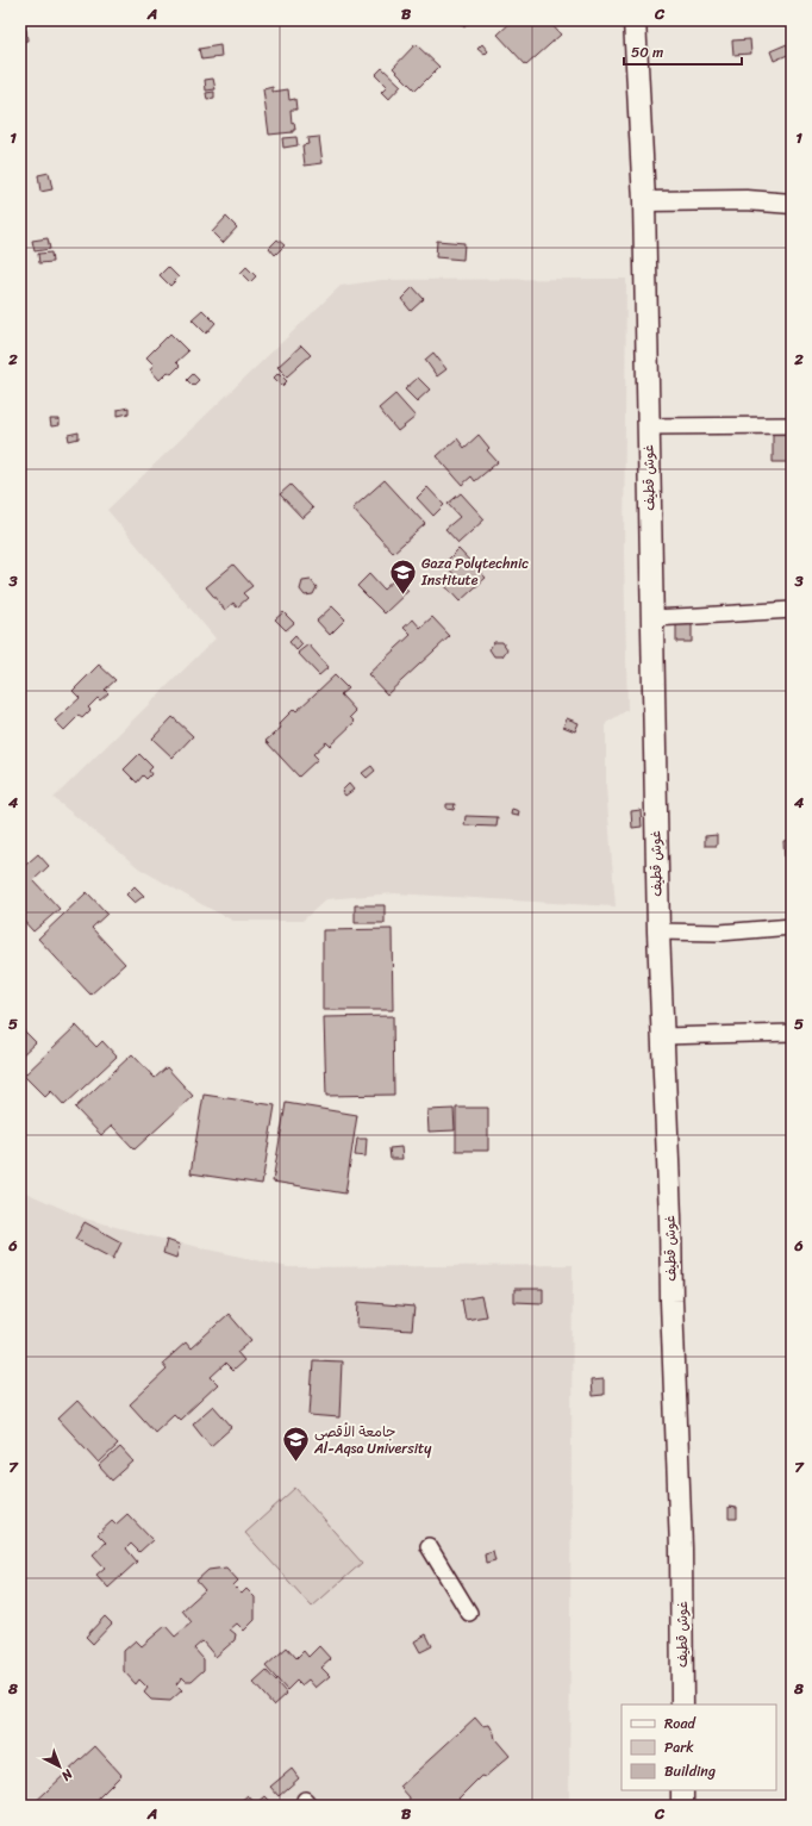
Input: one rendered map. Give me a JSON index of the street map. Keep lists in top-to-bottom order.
{
  "streets": {
    "main road": ["غوش قطيف"]
  },
  "places": {
    "school or university": ["Gaza Polytechnic Institute", "جامعة الأقصى Al-Aqsa University"]
  },
  "legend": ["Road", "Park", "Building"],
  "scale_bar": "50 m",
  "north": "bottom right",
  "grid": {
    "columns": ["A", "B", "C"],
    "rows": [
      "1",
      "2",
      "3",
      "4",
      "5",
      "6",
      "7",
      "8"
    ]
  }
}
